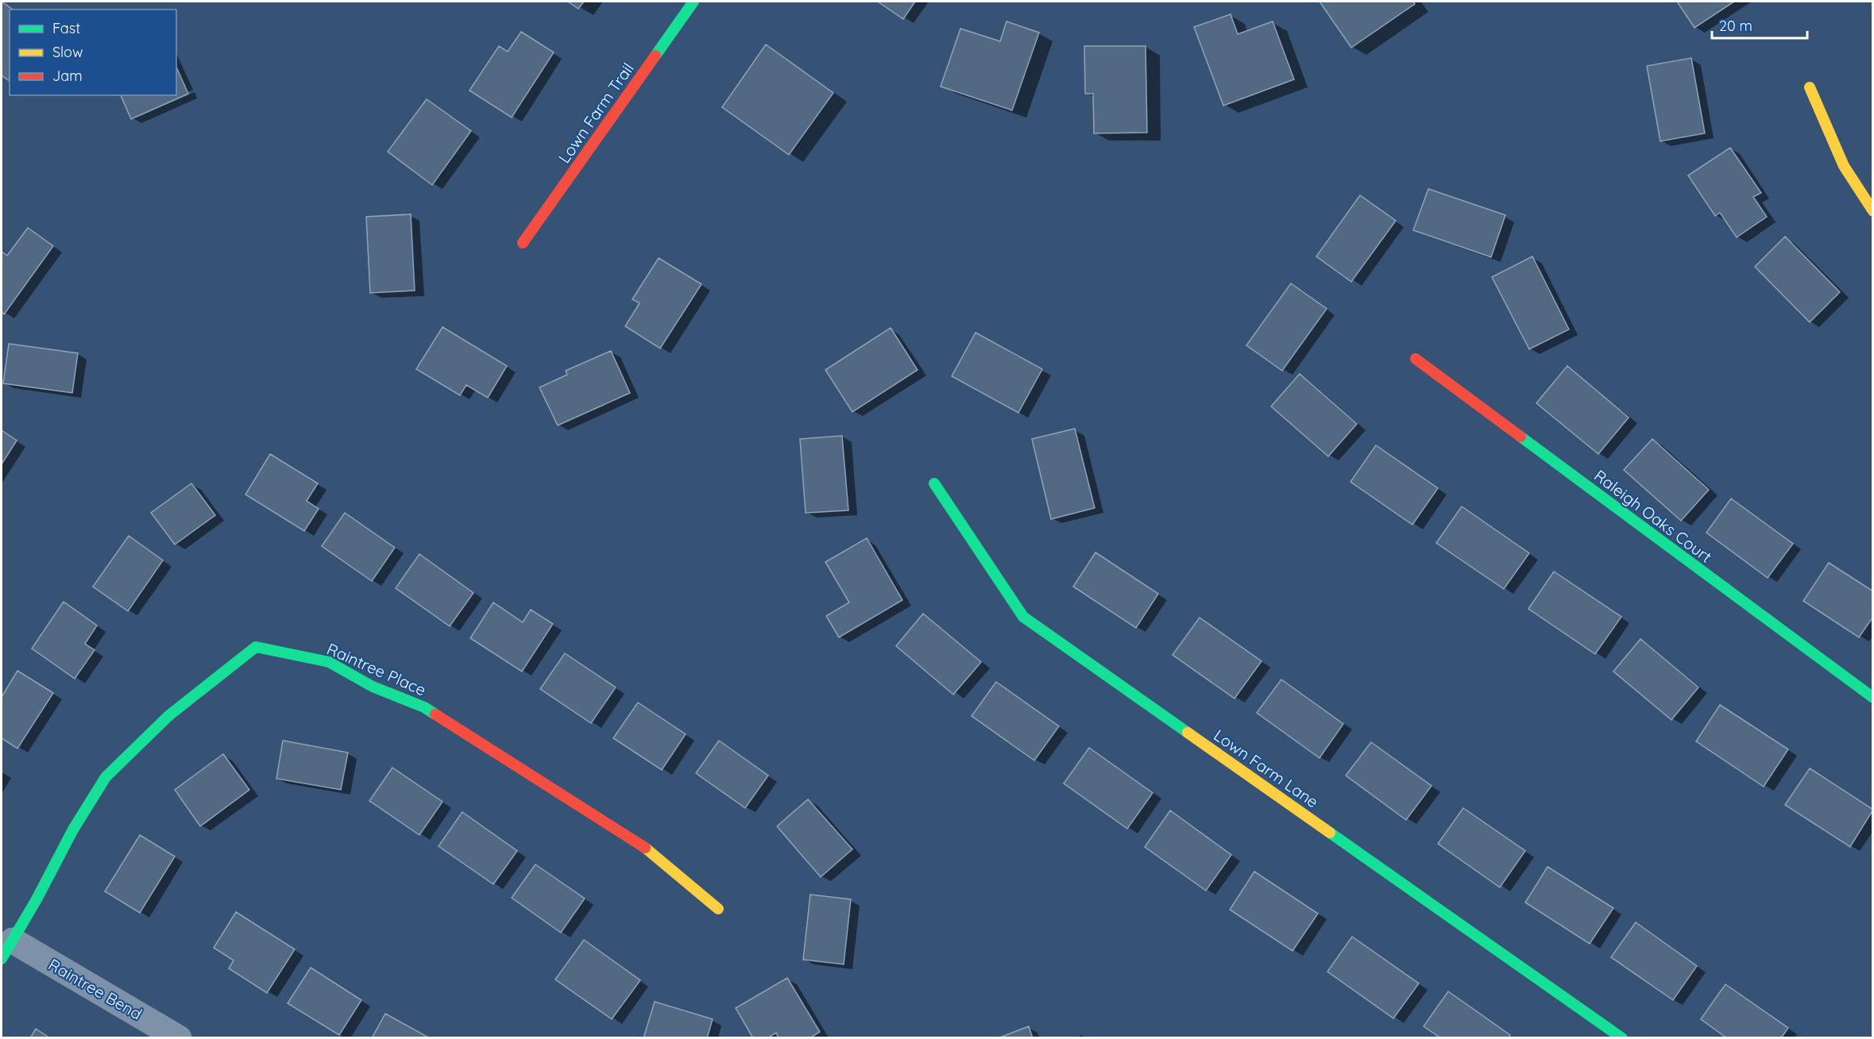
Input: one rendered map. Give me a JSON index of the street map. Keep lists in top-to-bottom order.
{
  "streets": {
    "street": [
      "Lown Farm Trail",
      "Raleigh Oaks Court",
      "Raintree Place",
      "Lown Farm Lane",
      "Raintree Bend"
    ]
  },
  "crossings": [
    ["Raintree Place", "Raintree Bend"]
  ],
  "legend": ["Fast", "Slow", "Jam"],
  "scale_bar": "20 m"
}
